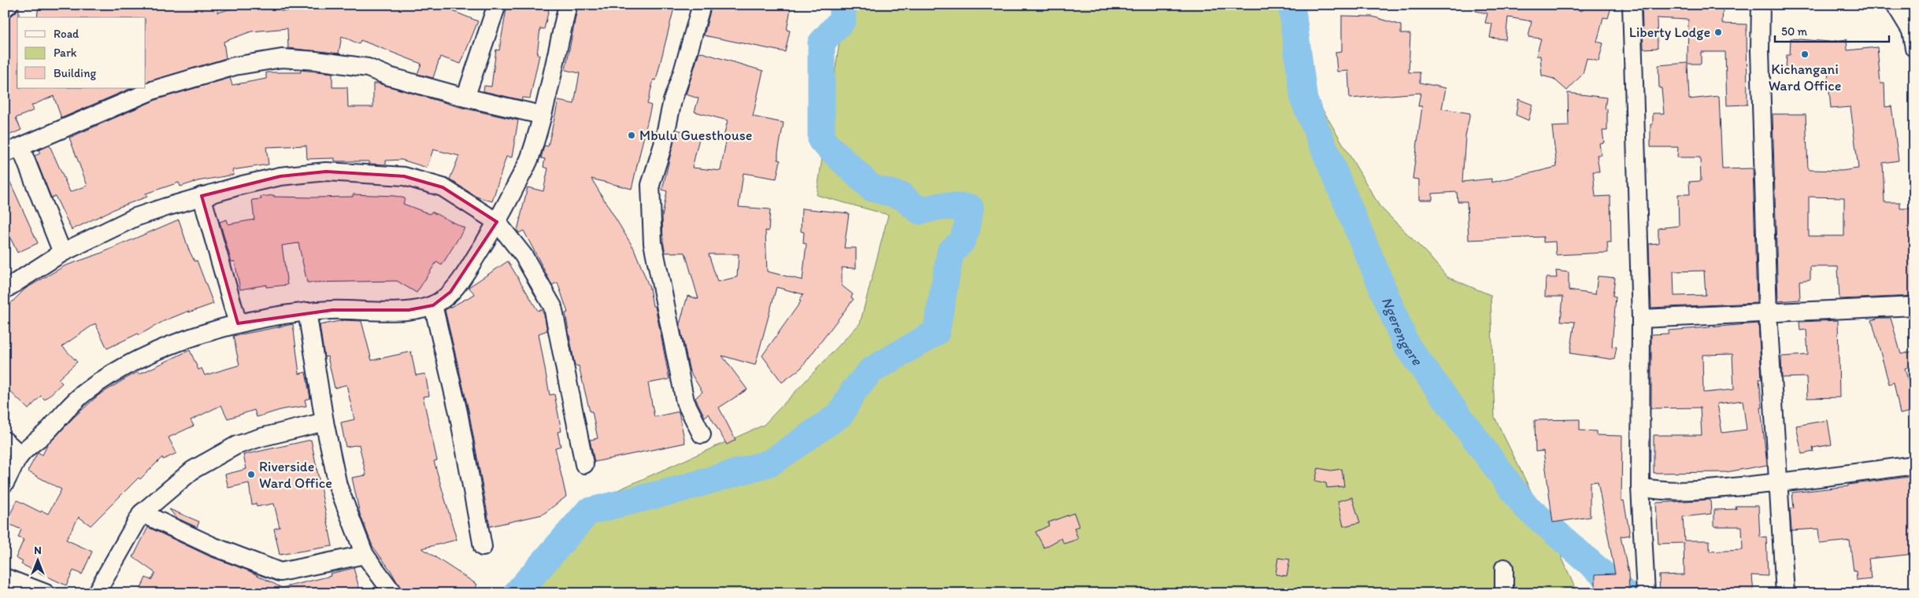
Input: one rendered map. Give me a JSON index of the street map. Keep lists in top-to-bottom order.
{
  "water": ["Ngerengere"],
  "places": [
    "Liberty Lodge",
    "Kichangani Ward Office",
    "Mbulu Guesthouse",
    "Riverside Ward Office"
  ],
  "legend": ["Road", "Park", "Building"],
  "scale_bar": "50 m",
  "north": "top"
}
